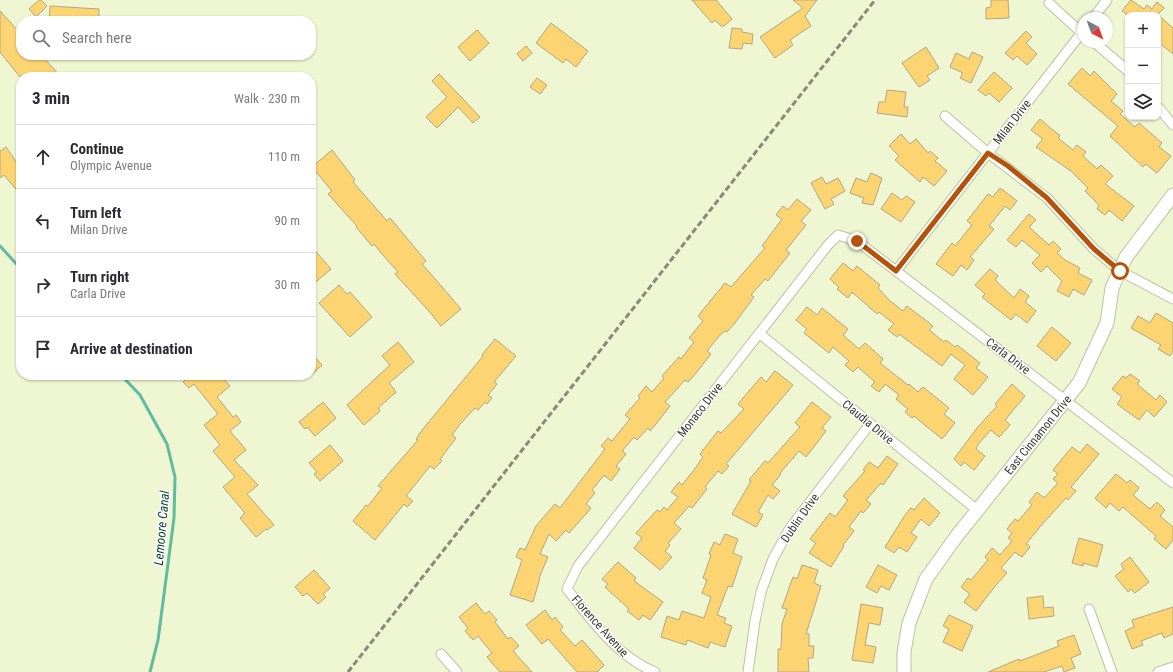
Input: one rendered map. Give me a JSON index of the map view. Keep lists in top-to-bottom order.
{
  "streets": {
    "street": [
      "Milan Drive",
      "Carla Drive",
      "Monaco Drive",
      "Claudia Drive",
      "East Cinnamon Drive",
      "Dublin Drive",
      "Florence Avenue"
    ]
  },
  "crossings": [
    ["Milan Drive", "Carla Drive"],
    ["Carla Drive", "Monaco Drive"],
    ["Carla Drive", "East Cinnamon Drive"],
    ["Monaco Drive", "Claudia Drive"],
    ["Monaco Drive", "Florence Avenue"],
    ["Claudia Drive", "East Cinnamon Drive"],
    ["Claudia Drive", "Dublin Drive"]
  ],
  "water": ["Lemoore Canal"],
  "north": "bottom right",
  "page": {
    "map_buttons": ["+", "−"],
    "search": "Search here",
    "heading": ["3 min", "Walk · 230 m"],
    "list": [
      ["Continue", "Olympic Avenue", "110 m"],
      ["Turn left", "Milan Drive", "90 m"],
      ["Turn right", "Carla Drive", "30 m"],
      "Arrive at destination"
    ]
  }
}
